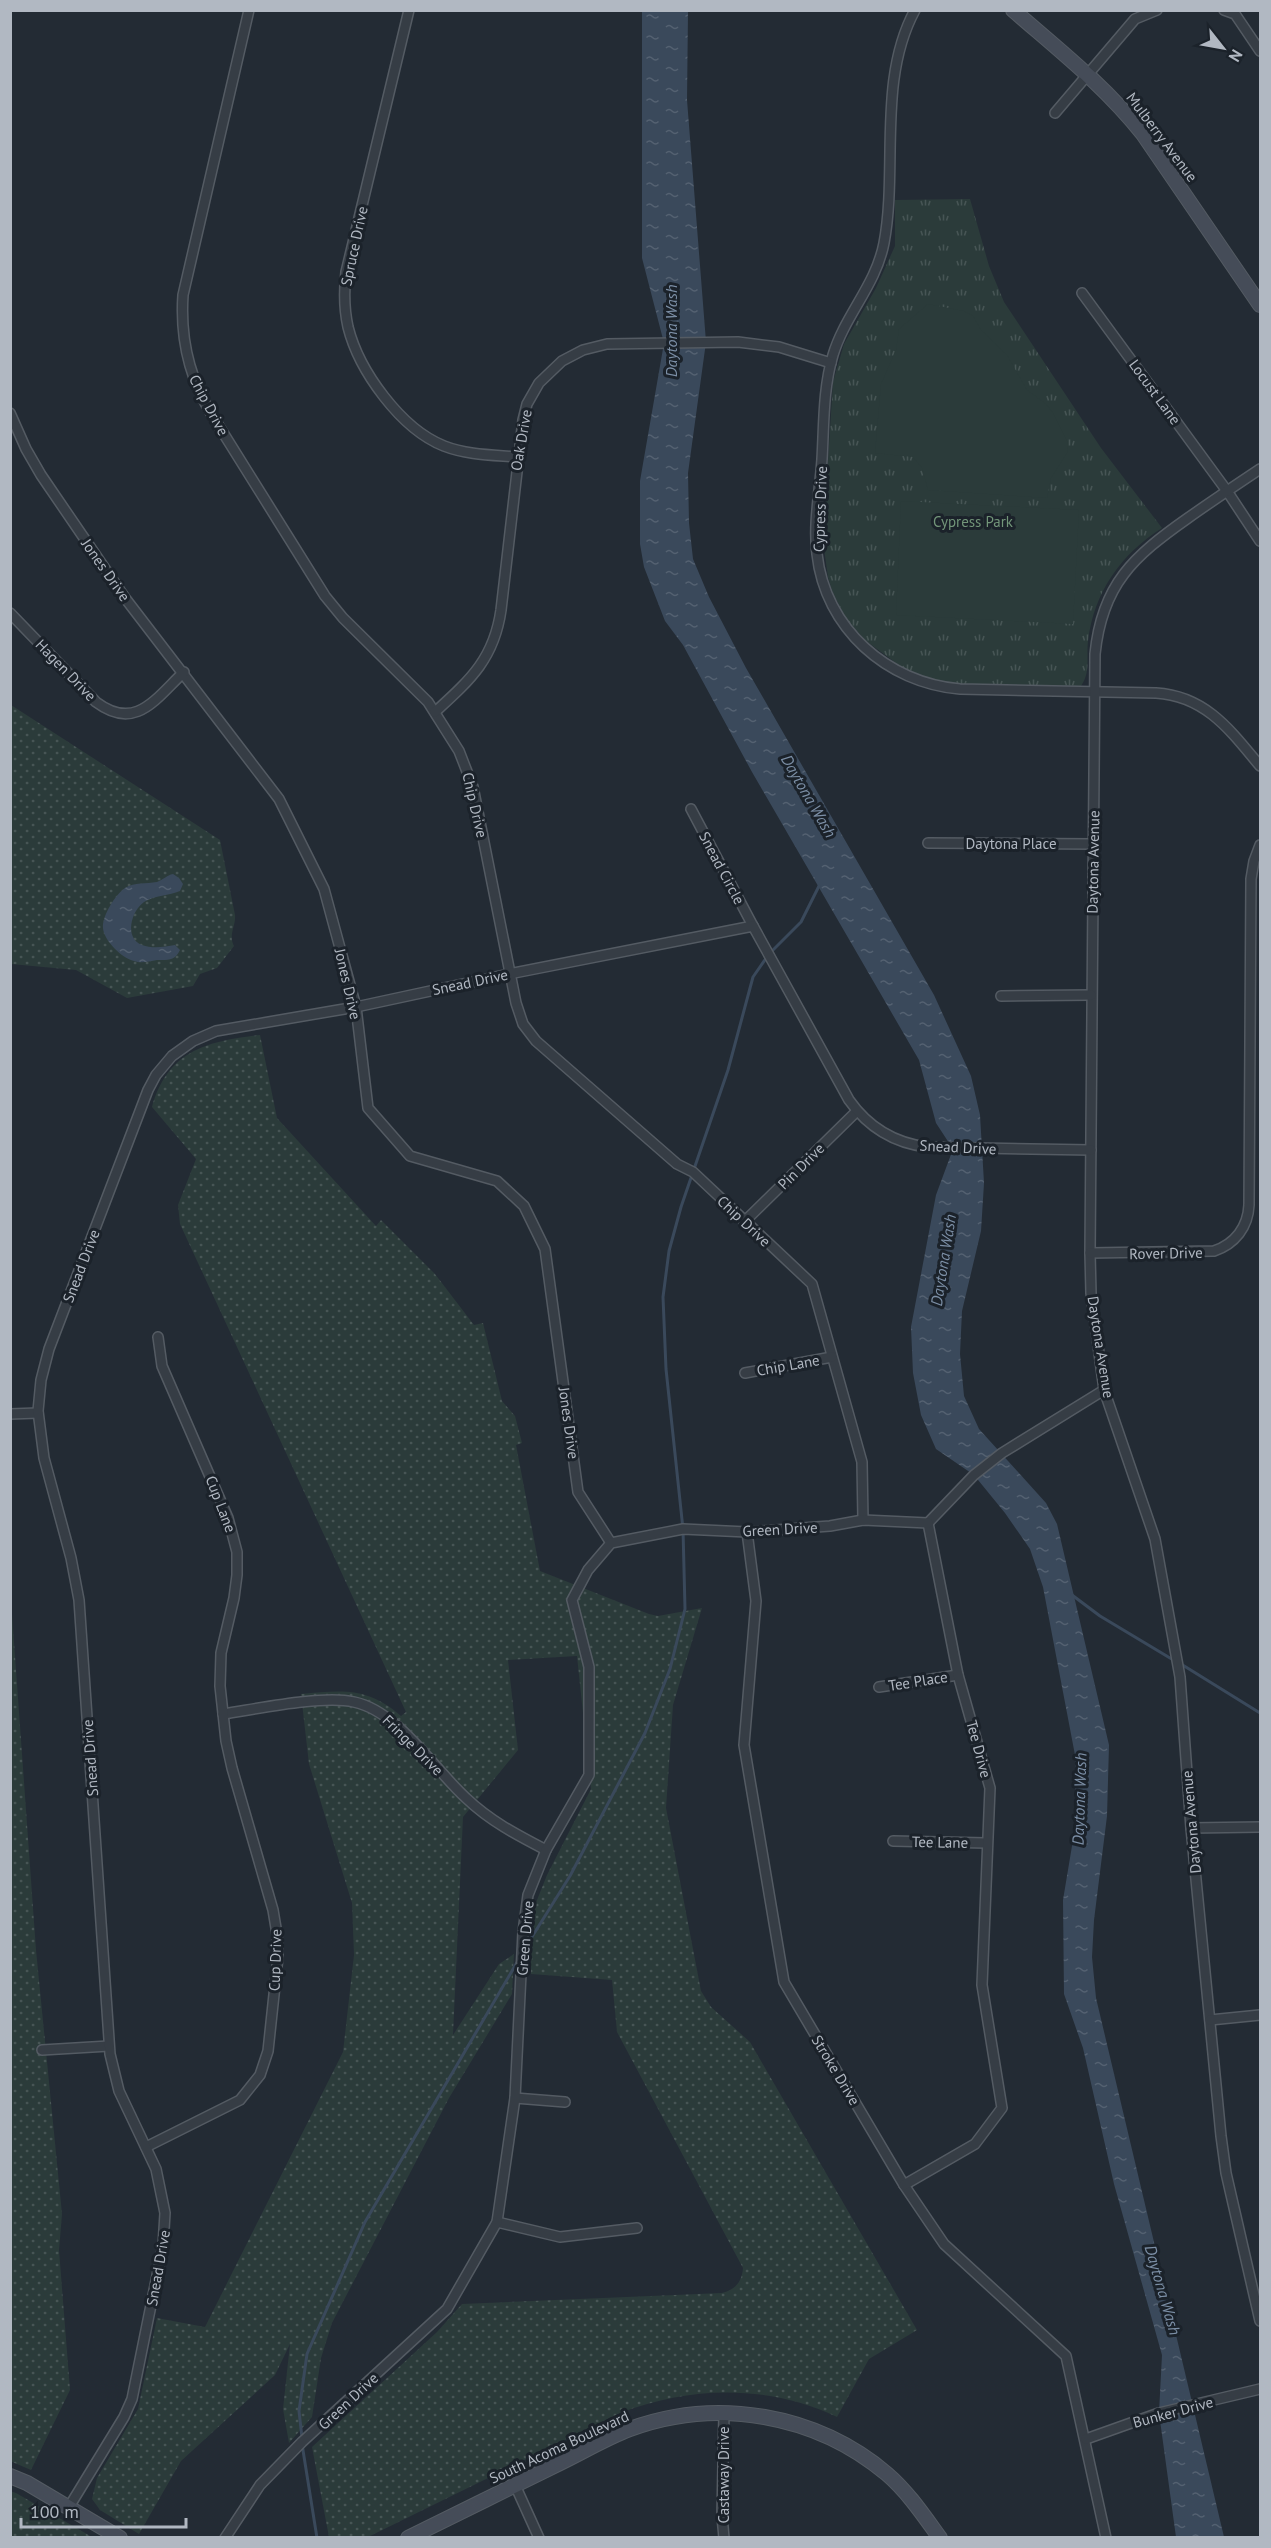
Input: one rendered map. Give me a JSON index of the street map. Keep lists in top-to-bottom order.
{
  "streets": {
    "main road": ["Mulberry Avenue", "South Acoma Boulevard"],
    "street": [
      "Spruce Drive",
      "Locust Lane",
      "Chip Drive",
      "Oak Drive",
      "Cypress Drive",
      "Jones Drive",
      "Hagen Drive",
      "Daytona Place",
      "Daytona Avenue",
      "Snead Circle",
      "Snead Drive",
      "Pin Drive",
      "Rover Drive",
      "Chip Lane",
      "Cup Lane",
      "Green Drive",
      "Tee Place",
      "Fringe Drive",
      "Tee Drive",
      "Tee Lane",
      "Cup Drive",
      "Stroke Drive",
      "Bunker Drive",
      "Castaway Drive"
    ]
  },
  "crossings": [
    ["Spruce Drive", "Oak Drive"],
    ["Locust Lane", "Daytona Avenue"],
    ["Chip Drive", "Oak Drive"],
    ["Chip Drive", "Snead Drive"],
    ["Chip Drive", "Pin Drive"],
    ["Chip Drive", "Chip Lane"],
    ["Chip Drive", "Green Drive"],
    ["Oak Drive", "Cypress Drive"],
    ["Cypress Drive", "Daytona Avenue"],
    ["Jones Drive", "Hagen Drive"],
    ["Jones Drive", "Snead Drive"],
    ["Jones Drive", "Green Drive"],
    ["Daytona Place", "Daytona Avenue"],
    ["Daytona Avenue", "Snead Drive"],
    ["Daytona Avenue", "Rover Drive"],
    ["Snead Circle", "Snead Drive"],
    ["Snead Drive", "Pin Drive"],
    ["Snead Drive", "Cup Drive"],
    ["Cup Lane", "Fringe Drive"],
    ["Cup Lane", "Cup Drive"],
    ["Green Drive", "Fringe Drive"],
    ["Green Drive", "Tee Drive"],
    ["Green Drive", "Stroke Drive"],
    ["Tee Place", "Tee Drive"],
    ["Fringe Drive", "Cup Drive"],
    ["Tee Drive", "Tee Lane"],
    ["Tee Drive", "Stroke Drive"],
    ["Stroke Drive", "Bunker Drive"],
    ["South Acoma Boulevard", "Castaway Drive"]
  ],
  "water": ["Daytona Wash"],
  "parks": ["Cypress Park"],
  "scale_bar": "100 m",
  "north": "bottom right"
}
